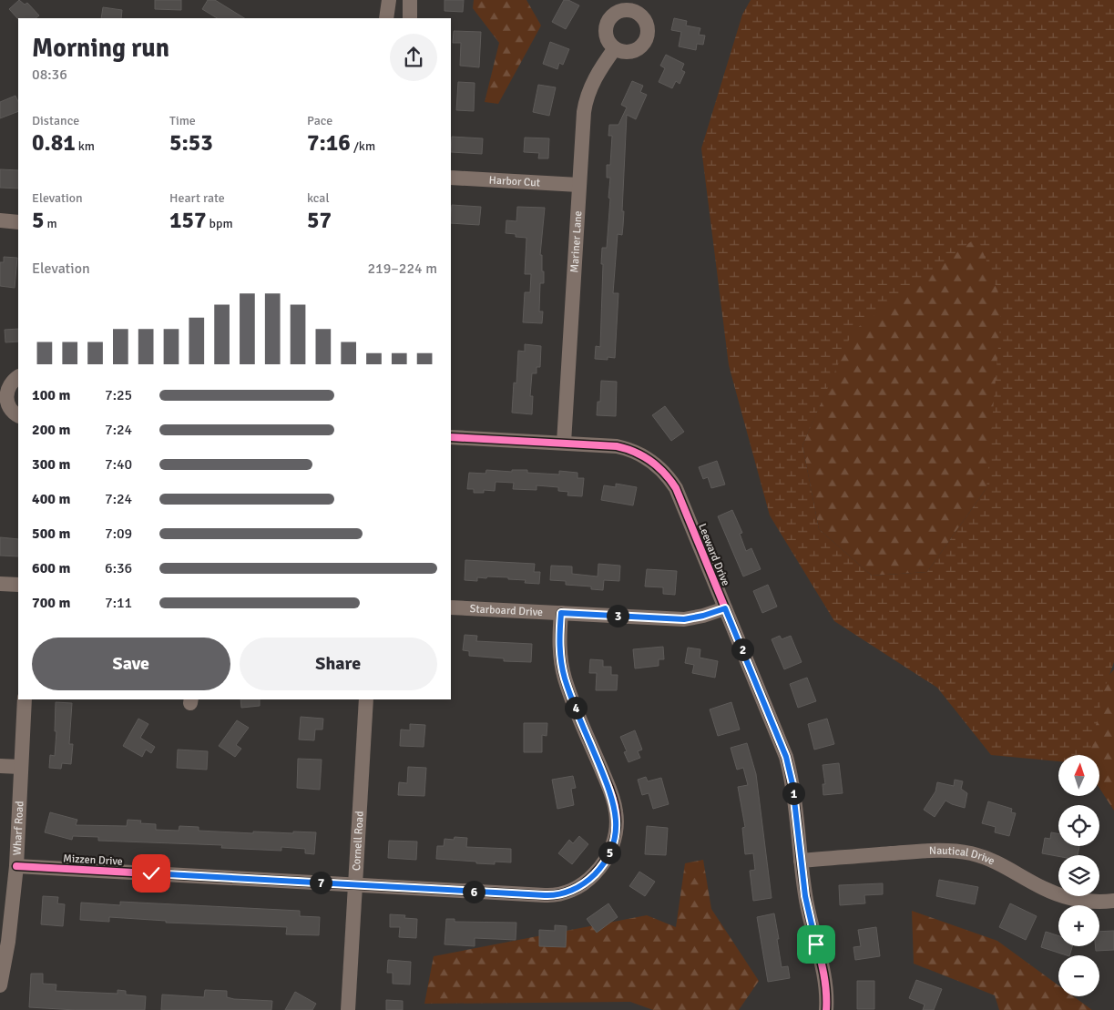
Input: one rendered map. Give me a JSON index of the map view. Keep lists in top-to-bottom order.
{
  "streets": {
    "street": [
      "Harbor Cut",
      "Mariner Lane",
      "Leeward Drive",
      "Starboard Drive",
      "Wharf Road",
      "Cornell Road",
      "Nautical Drive",
      "Mizzen Drive"
    ]
  },
  "crossings": [
    ["Harbor Cut", "Mariner Lane"],
    ["Mariner Lane", "Leeward Drive"],
    ["Leeward Drive", "Starboard Drive"],
    ["Leeward Drive", "Nautical Drive"],
    ["Starboard Drive", "Mizzen Drive"],
    ["Wharf Road", "Mizzen Drive"],
    ["Cornell Road", "Mizzen Drive"]
  ],
  "north": "top",
  "page": {
    "heading": ["Morning run", "08:36"],
    "stats": [
      ["Distance", "0.81 km"],
      ["Time", "5:53"],
      ["Pace", "7:16 /km"],
      ["Elevation", "5 m"],
      ["Heart rate", "157 bpm"],
      ["kcal", "57"]
    ],
    "chart": ["Elevation", "219–224 m"],
    "list": [
      {
        "name": "100 m",
        "note": "7:25"
      },
      {
        "name": "200 m",
        "note": "7:24"
      },
      {
        "name": "300 m",
        "note": "7:40"
      },
      {
        "name": "400 m",
        "note": "7:24"
      },
      {
        "name": "500 m",
        "note": "7:09"
      },
      {
        "name": "600 m",
        "note": "6:36"
      },
      {
        "name": "700 m",
        "note": "7:11"
      }
    ],
    "pins": [
      "3",
      "2",
      "4",
      "1",
      "5",
      "7",
      "6"
    ],
    "buttons": ["Save", "Share"],
    "map_buttons": ["+", "−"]
  }
}
